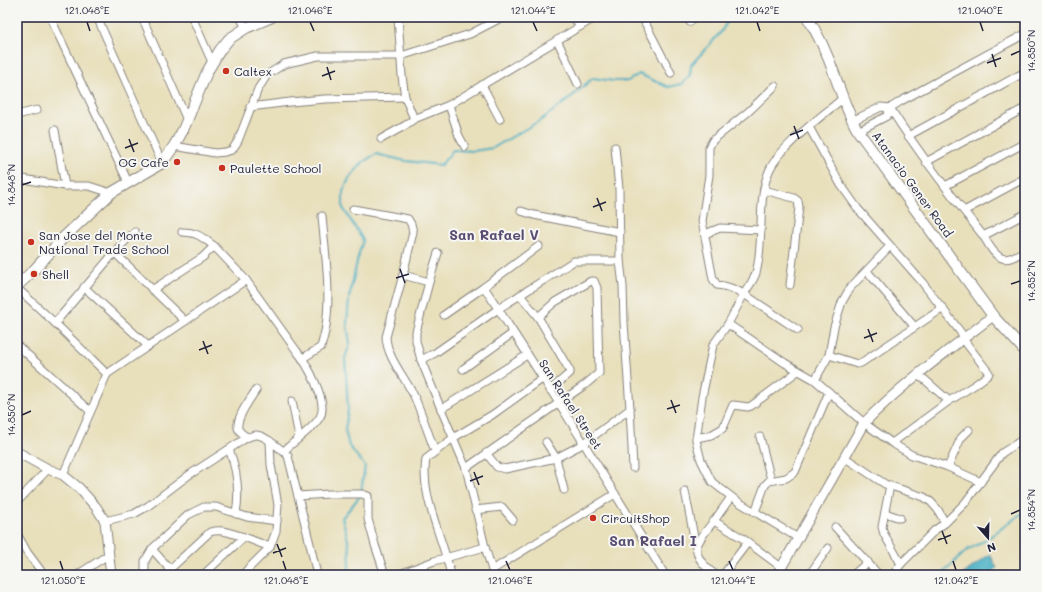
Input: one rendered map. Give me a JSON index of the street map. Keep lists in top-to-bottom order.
{
  "streets": {
    "main road": ["Atanacio Gener Road"],
    "street": ["San Rafael Street"]
  },
  "districts": ["San Rafael V", "San Rafael I"],
  "places": [
    "Caltex",
    "OG Cafe",
    "Paulette School",
    "San Jose del Monte National Trade School",
    "Shell",
    "CircuitShop"
  ],
  "north": "bottom",
  "coordinates": [
    "121.048°E",
    "121.046°E",
    "121.044°E",
    "121.042°E",
    "121.040°E",
    "14.850°N",
    "14.848°N",
    "14.852°N",
    "14.854°N",
    "121.050°E"
  ]
}
